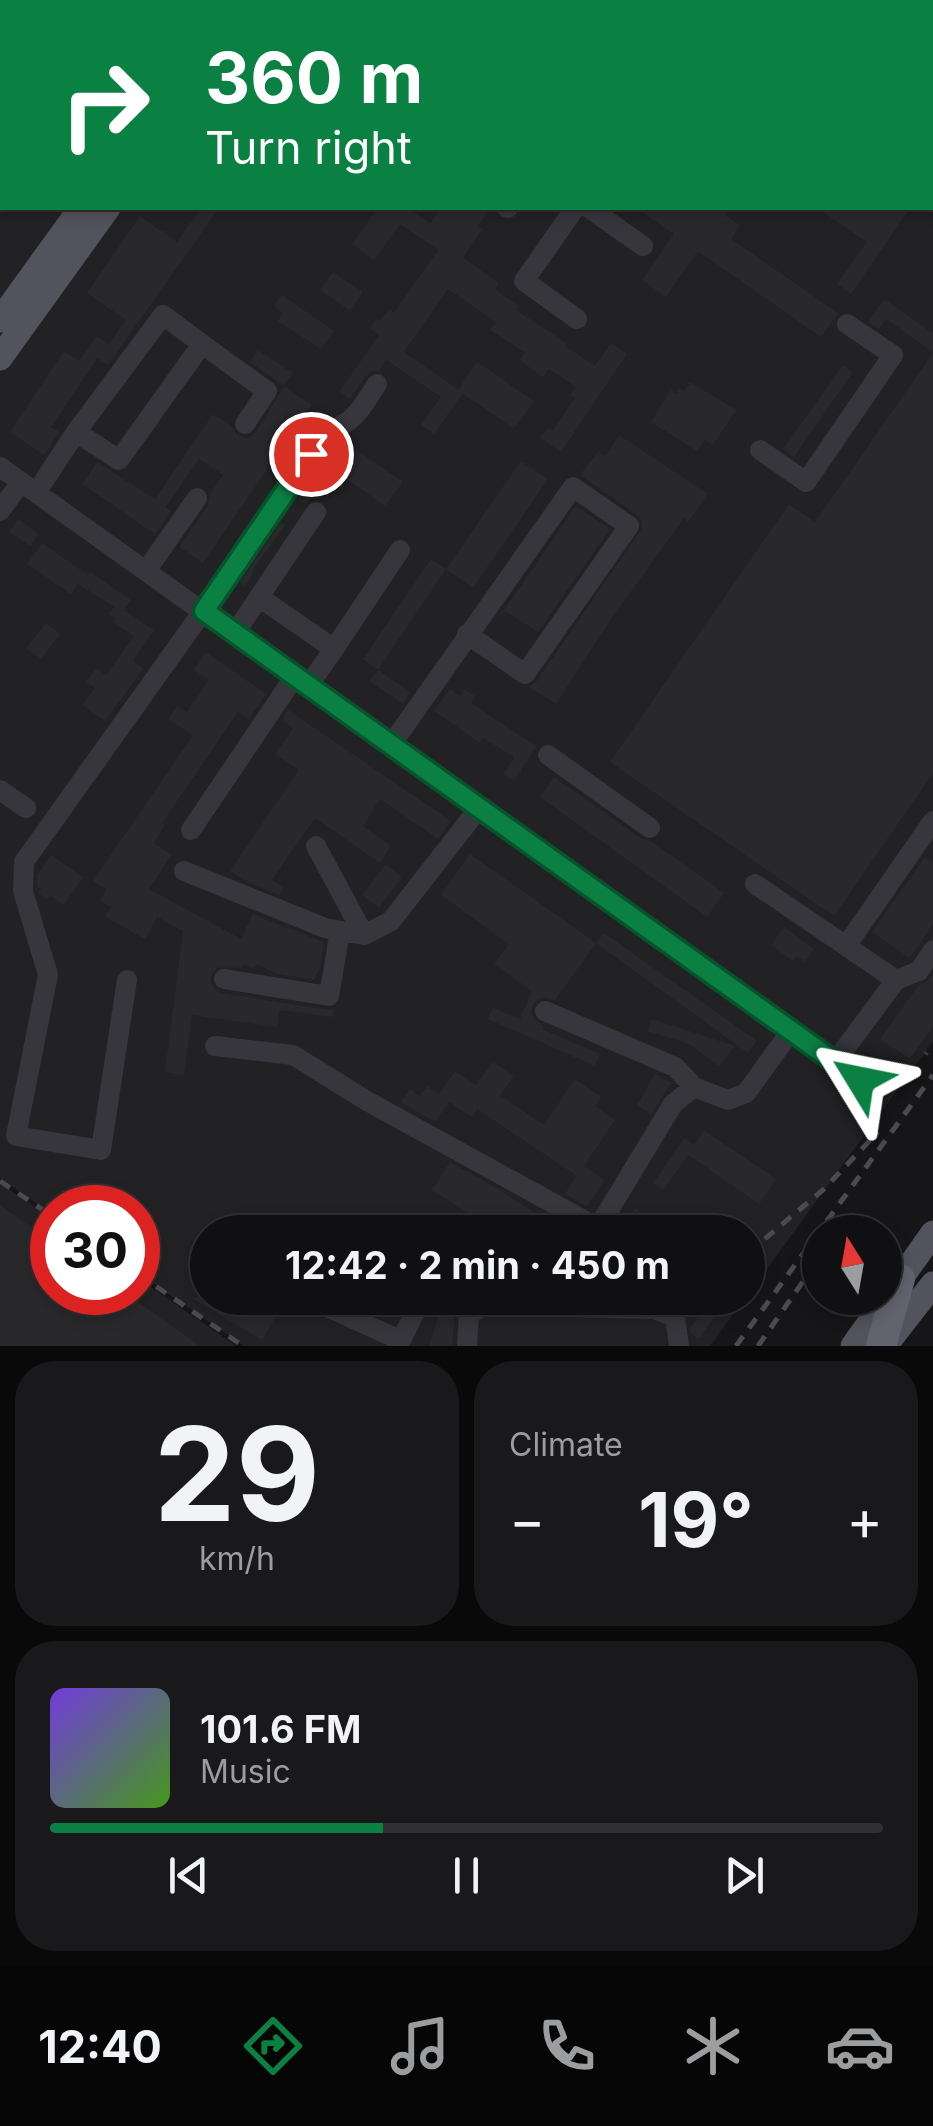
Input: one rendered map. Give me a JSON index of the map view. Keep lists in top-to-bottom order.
{
  "north": "top",
  "page": {
    "turn": ["360 m", "Turn right"],
    "limit": "30",
    "trip": "12:42 · 2 min · 450 m",
    "tile": [
      ["29", "km/h"],
      "Climate"
    ],
    "heat": ["−", "19°", "+"],
    "song": ["101.6 FM", "Music"],
    "tabs": "12:40"
  }
}
